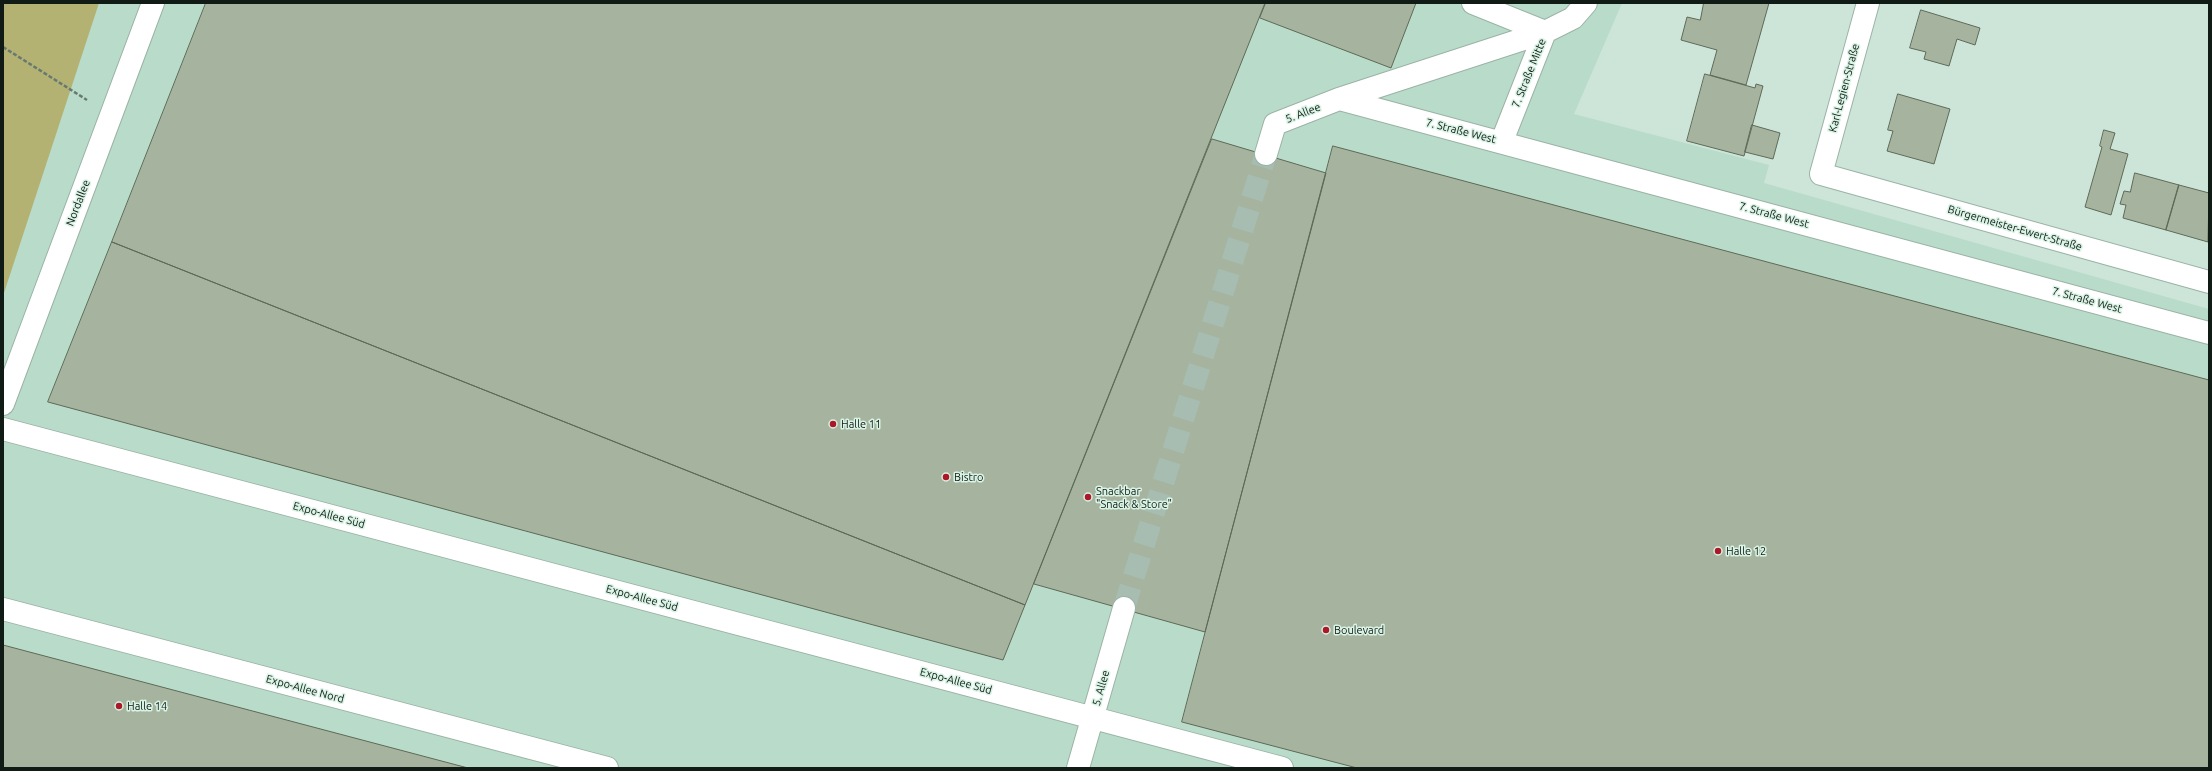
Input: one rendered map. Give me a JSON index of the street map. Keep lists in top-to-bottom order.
{
  "streets": {
    "street": [
      "7. Straße Mitte",
      "Karl-Legien-Straße",
      "5. Allee",
      "7. Straße West",
      "Nordallee",
      "Bürgermeister-Ewert-Straße",
      "Expo-Allee Süd",
      "Expo-Allee Nord"
    ]
  },
  "crossings": [
    ["7. Straße Mitte", "7. Straße West"],
    ["Karl-Legien-Straße", "Bürgermeister-Ewert-Straße"],
    ["5. Allee", "7. Straße West"],
    ["5. Allee", "Expo-Allee Süd"]
  ],
  "places": [
    "Halle 11",
    "Bistro",
    "Snackbar \"Snack & Store\"",
    "Halle 12",
    "Boulevard",
    "Halle 14"
  ]
}
